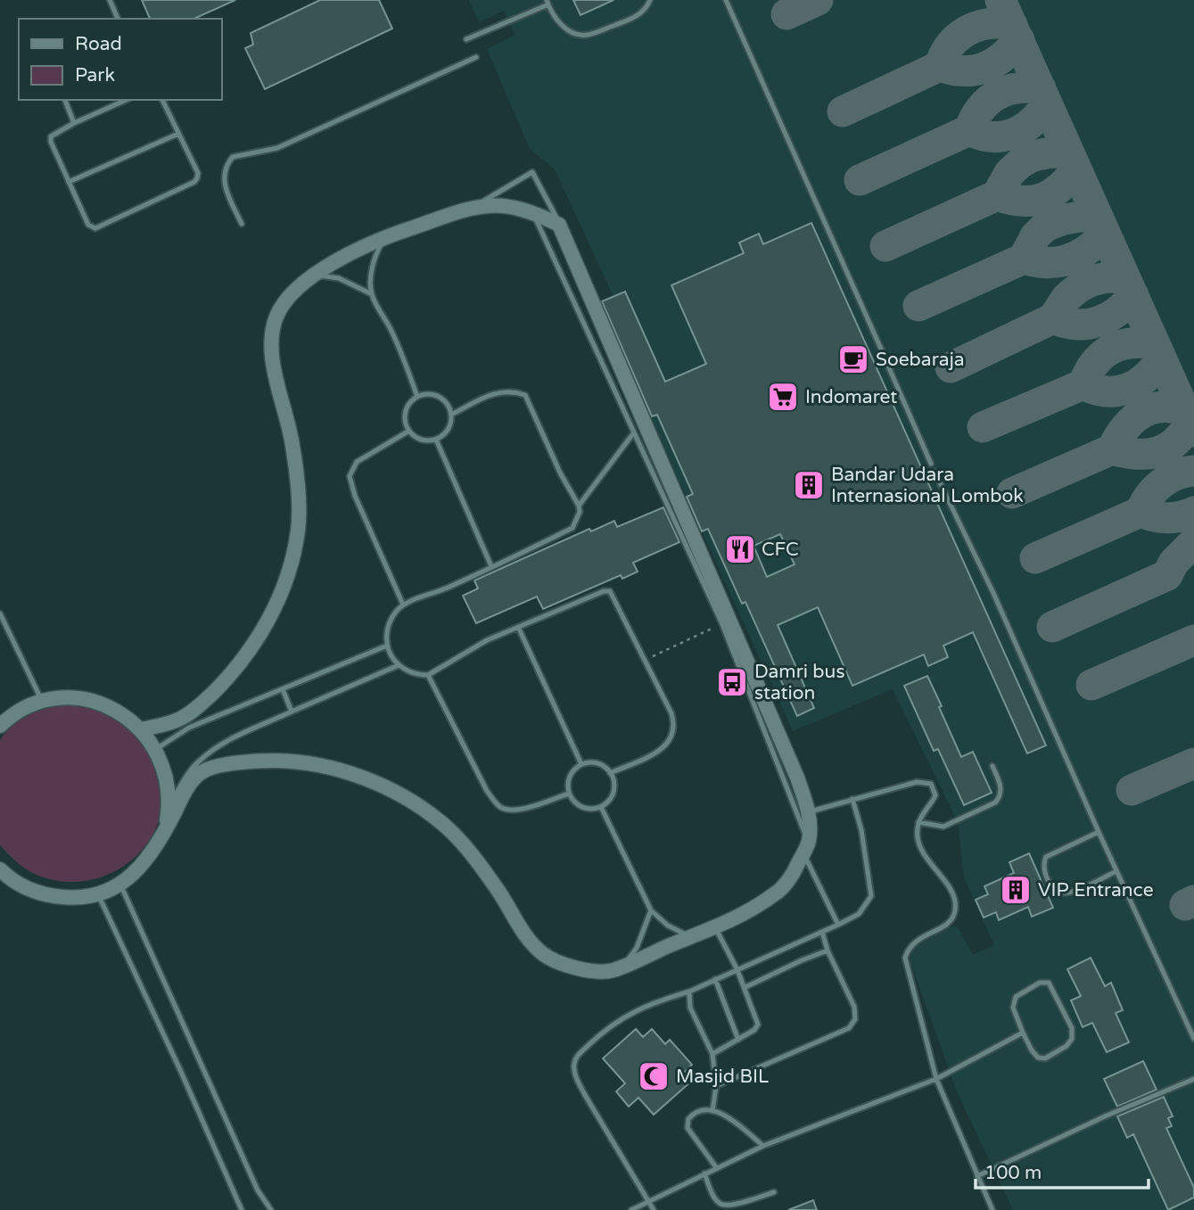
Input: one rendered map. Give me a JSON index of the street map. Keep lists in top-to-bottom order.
{
  "places": {
    "cafe": ["Soebaraja"],
    "supermarket": ["Indomaret"],
    "building": ["Bandar Udara Internasional Lombok", "VIP Entrance"],
    "restaurant": ["CFC"],
    "bus stop": ["Damri bus station"],
    "mosque": ["Masjid BIL"]
  },
  "legend": ["Road", "Park"],
  "scale_bar": "100 m"
}
